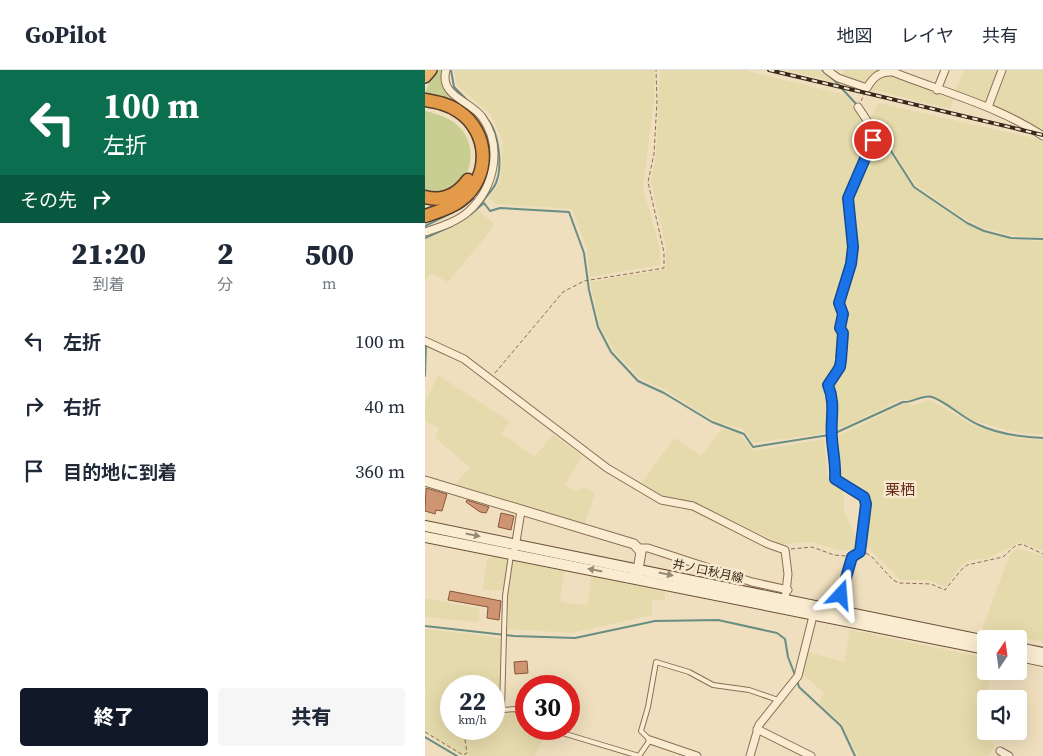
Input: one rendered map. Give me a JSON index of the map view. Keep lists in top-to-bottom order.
{
  "streets": {
    "main road": ["井ノ口秋月線"]
  },
  "districts": ["栗栖"],
  "north": "top",
  "page": {
    "header": "GoPilot",
    "nav": ["地図", "レイヤ", "共有"],
    "turn": ["100 m", "左折"],
    "then": "その先",
    "eta": [
      "21:20",
      "到着",
      "2",
      "分",
      "500",
      "m"
    ],
    "list": [
      {
        "name": "左折",
        "value": "100 m"
      },
      {
        "name": "右折",
        "value": "40 m"
      },
      {
        "name": "目的地に到着",
        "value": "360 m"
      }
    ],
    "speed": "22 km/h",
    "limit": "30",
    "buttons": ["終了", "共有"]
  }
}
